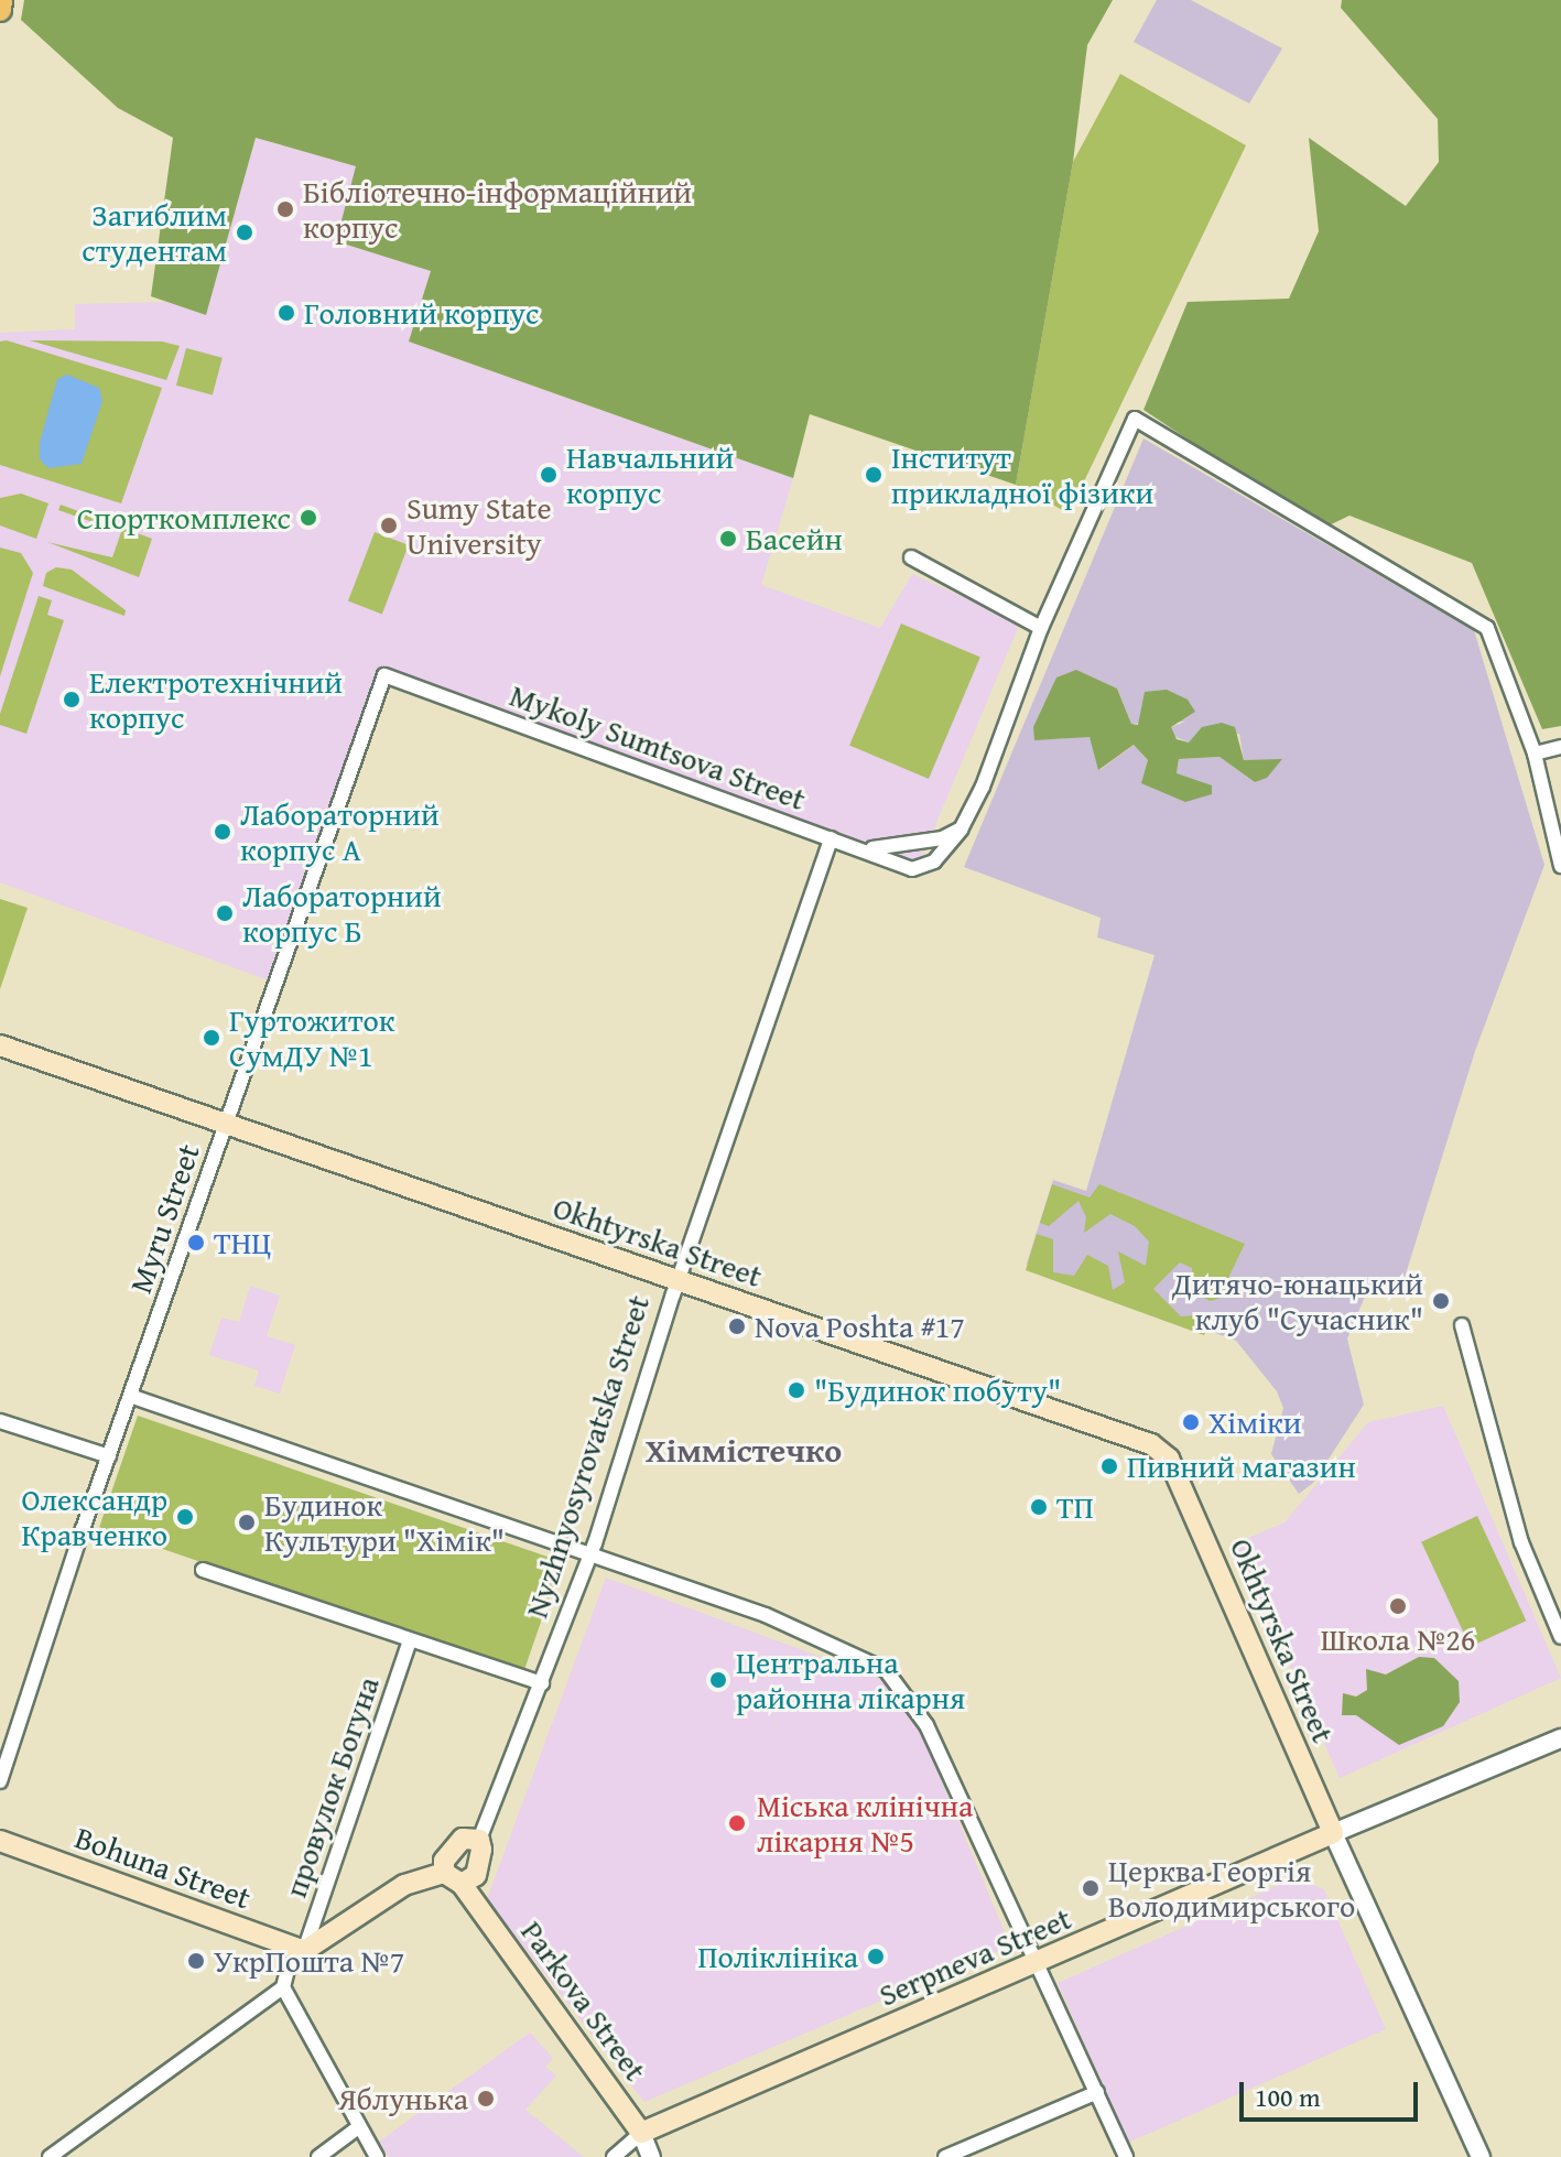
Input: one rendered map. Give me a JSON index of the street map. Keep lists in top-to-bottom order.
{
  "streets": {
    "main road": [
      "Okhtyrska Street",
      "Nyzhnyosyrovatska Street",
      "Bohuna Street",
      "Serpneva Street",
      "Parkova Street"
    ],
    "street": ["Mykoly Sumtsova Street", "Myru Street", "провулок Богуна"]
  },
  "crossings": [
    ["Mykoly Sumtsova Street", "Myru Street"],
    ["Mykoly Sumtsova Street", "Nyzhnyosyrovatska Street"],
    ["Myru Street", "Okhtyrska Street"],
    ["Okhtyrska Street", "Nyzhnyosyrovatska Street"],
    ["Okhtyrska Street", "Serpneva Street"],
    ["Nyzhnyosyrovatska Street", "Parkova Street"],
    ["провулок Богуна", "Bohuna Street"],
    ["Serpneva Street", "Parkova Street"]
  ],
  "districts": ["Хіммістечко"],
  "places": [
    "Бібліотечно-інформаційний корпус",
    "Загиблим студентам",
    "Головний корпус",
    "Навчальний корпус",
    "Інститут прикладної фізики",
    "Спорткомплекс",
    "Sumy State University",
    "Басейн",
    "Електротехнічний корпус",
    "Лабораторний корпус А",
    "Лабораторний корпус Б",
    "Гуртожиток СумДУ №1",
    "ТНЦ",
    "Дитячо-юнацький клуб \"Сучасник\"",
    "Nova Poshta #17",
    "\"Будинок побуту\"",
    "Хіміки",
    "Пивний магазин",
    "ТП",
    "Олександр Кравченко",
    "Будинок Культури \"Хімік\"",
    "Школа №26",
    "Центральна районна лікарня",
    "Міська клінічна лікарня №5",
    "Церква Георгія Володимирського",
    "Поліклініка",
    "УкрПошта №7",
    "Яблунька"
  ],
  "scale_bar": "100 m"
}
